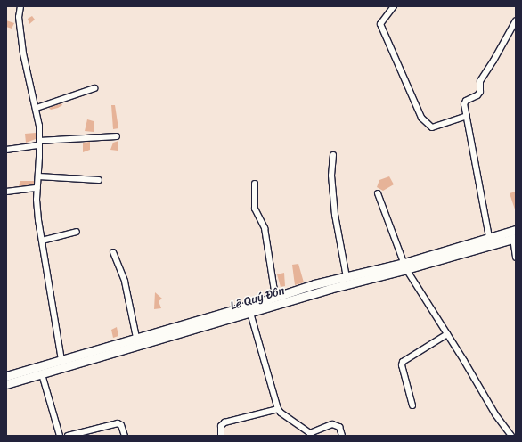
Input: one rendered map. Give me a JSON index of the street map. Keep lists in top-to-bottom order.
{
  "streets": {
    "main road": ["Lê Quý Đôn"]
  }
}
